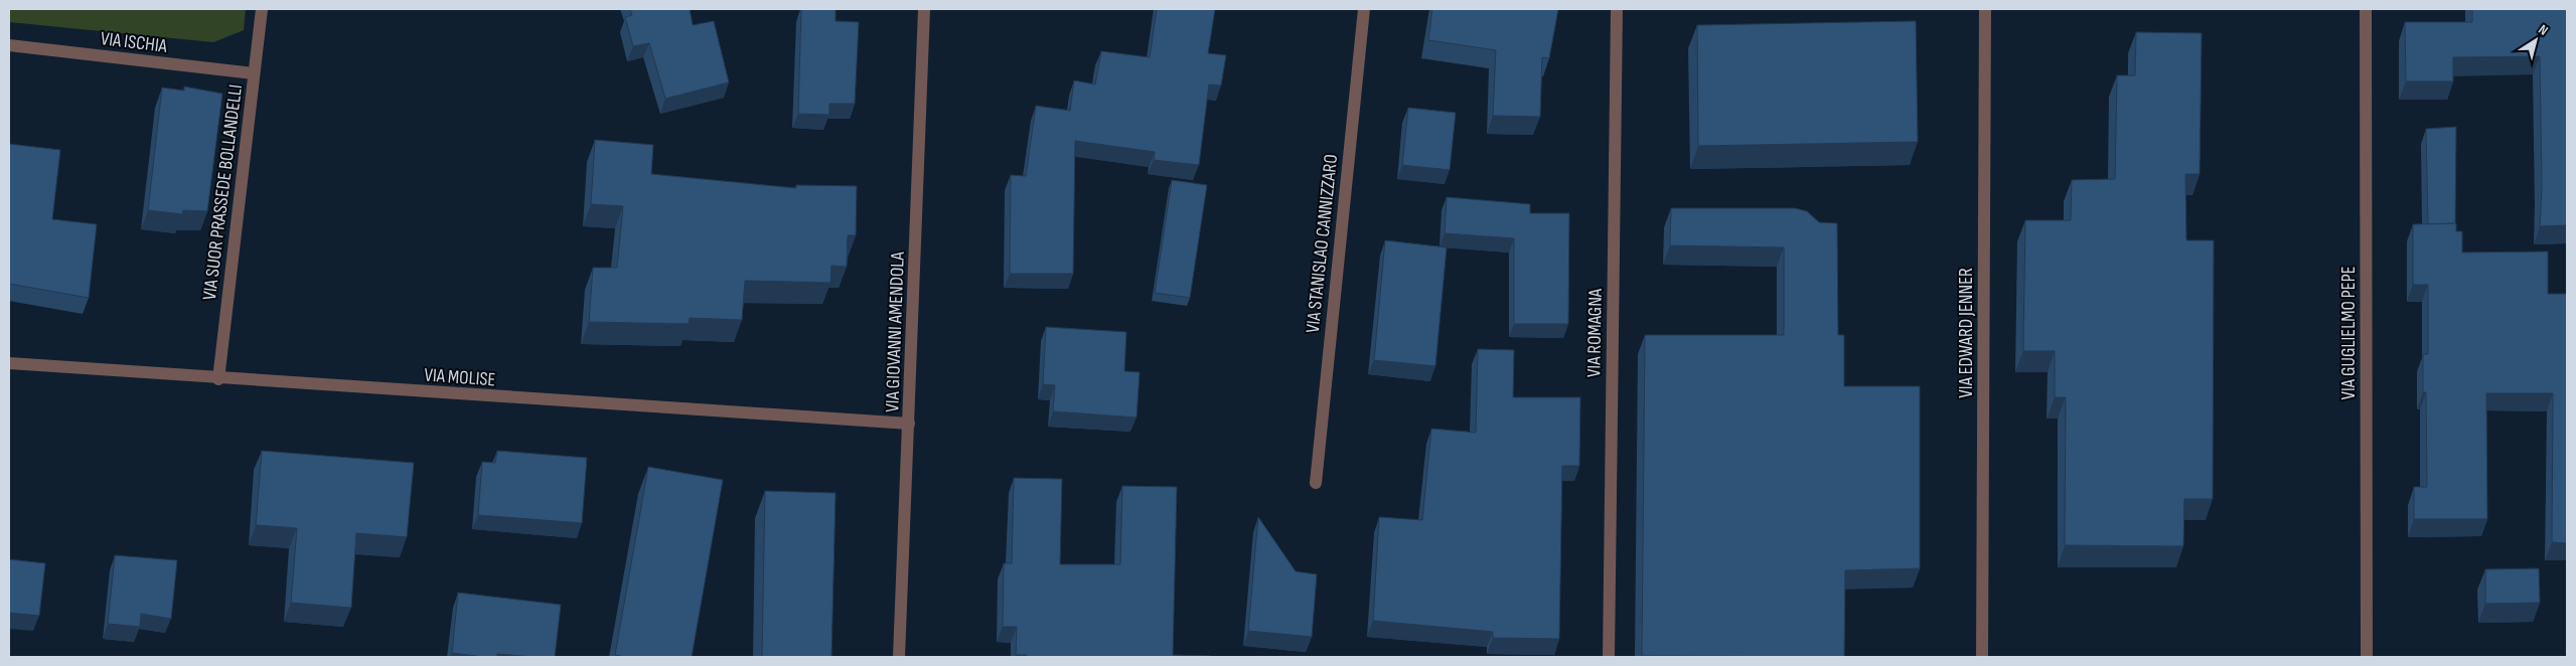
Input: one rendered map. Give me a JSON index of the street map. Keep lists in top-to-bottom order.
{
  "streets": {
    "street": [
      "VIA ISCHIA",
      "VIA SUOR PRASSEDE BOLLANDELLI",
      "VIA STANISLAO CANNIZZARO",
      "VIA GIOVANNI AMENDOLA",
      "VIA ROMAGNA",
      "VIA EDWARD JENNER",
      "VIA GUGLIELMO PEPE",
      "VIA MOLISE"
    ]
  },
  "crossings": [
    ["VIA ISCHIA", "VIA SUOR PRASSEDE BOLLANDELLI"],
    ["VIA SUOR PRASSEDE BOLLANDELLI", "VIA MOLISE"],
    ["VIA GIOVANNI AMENDOLA", "VIA MOLISE"]
  ],
  "north": "top right"
}
